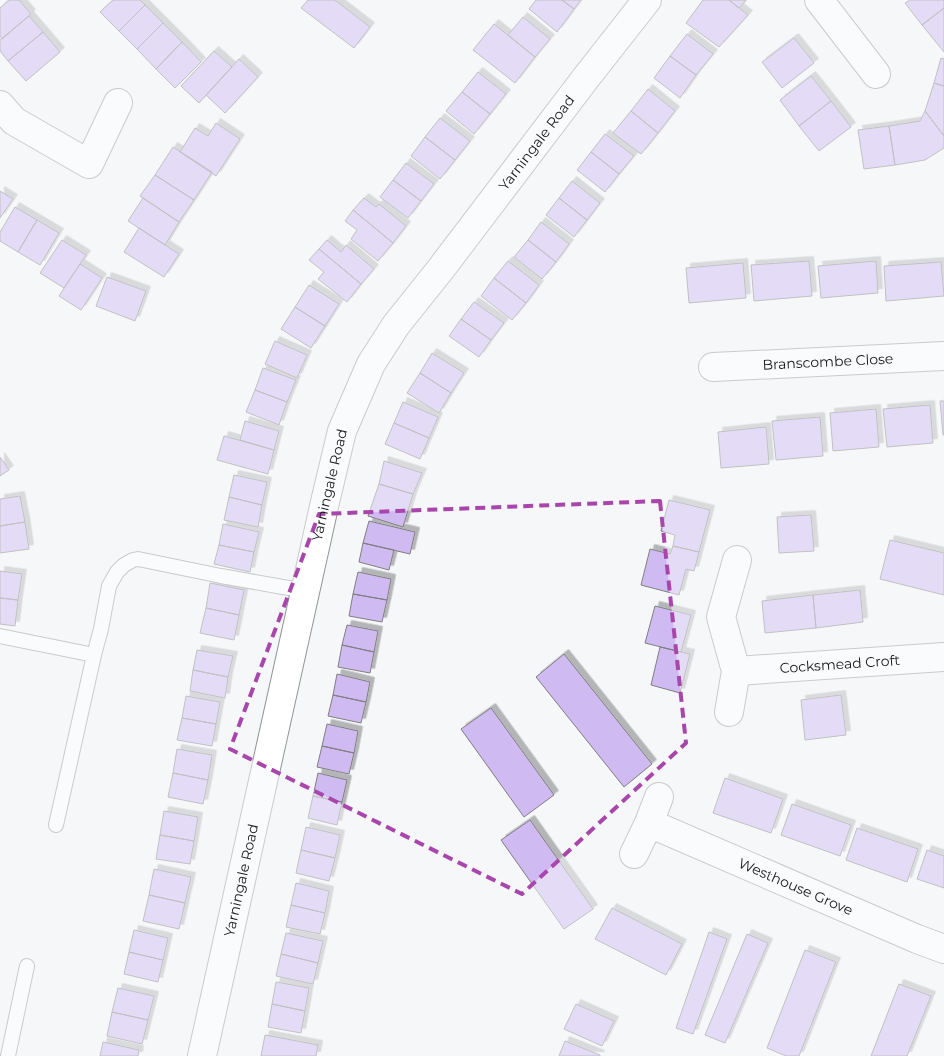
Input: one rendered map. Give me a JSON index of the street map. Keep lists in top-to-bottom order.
{
  "streets": {
    "street": [
      "Yarningale Road",
      "Branscombe Close",
      "Cocksmead Croft",
      "Westhouse Grove"
    ]
  }
}
